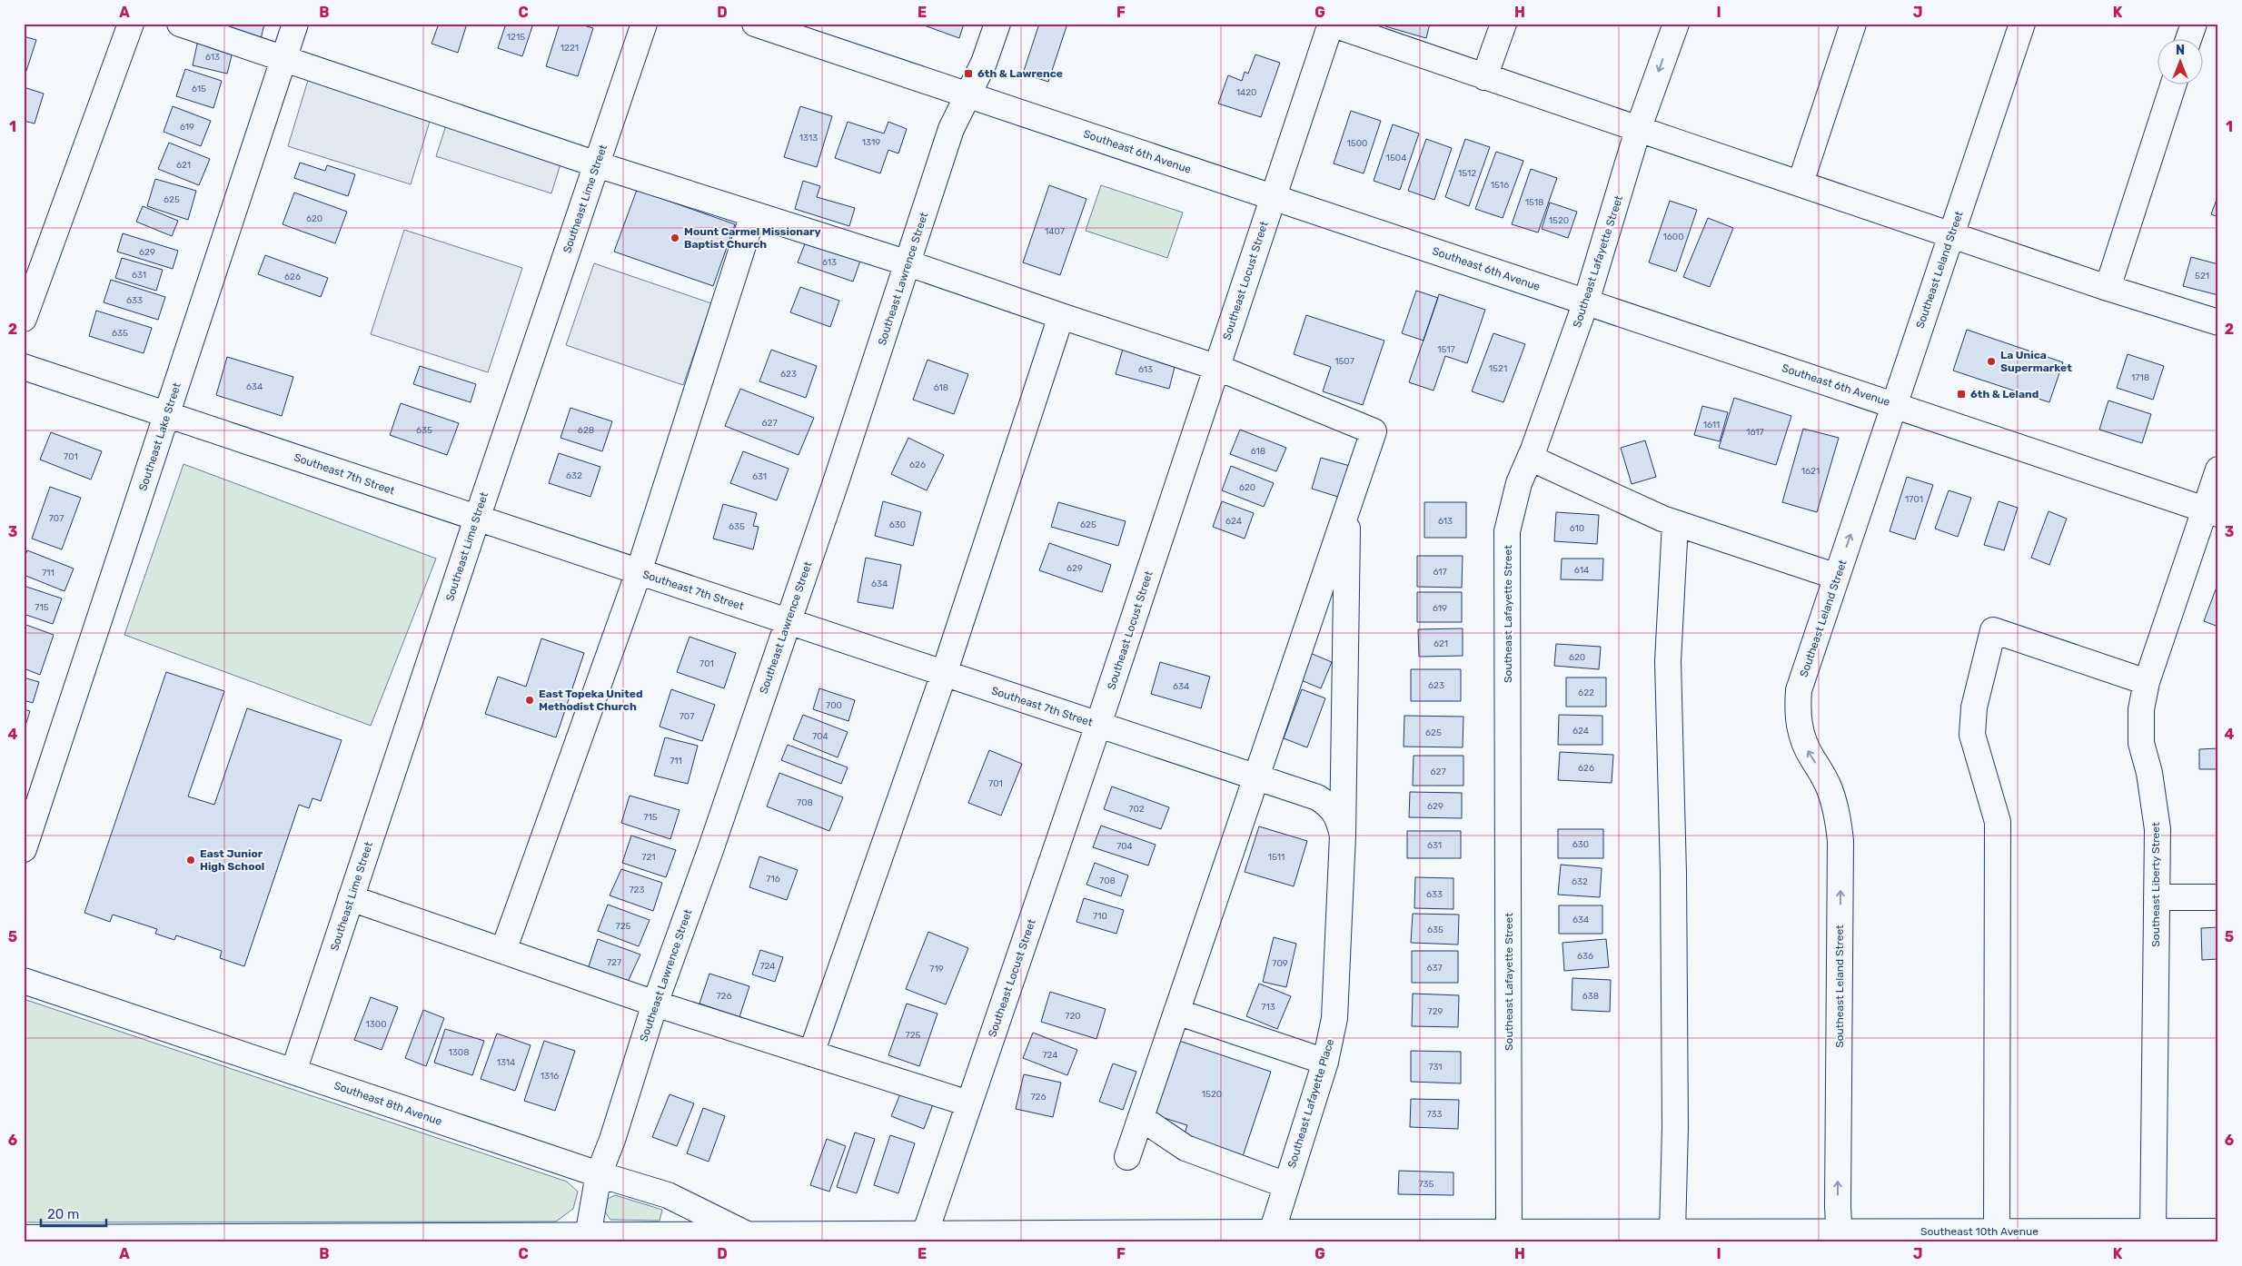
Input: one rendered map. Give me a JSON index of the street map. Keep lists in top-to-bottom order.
{
  "streets": {
    "street": [
      "Southeast 6th Avenue",
      "Southeast Lime Street",
      "Southeast Lafayette Street",
      "Southeast Leland Street",
      "Southeast Lawrence Street",
      "Southeast Locust Street",
      "Southeast Lake Street",
      "Southeast 7th Street",
      "Southeast Liberty Street",
      "Southeast 8th Avenue",
      "Southeast Lafayette Place",
      "Southeast 10th Avenue"
    ]
  },
  "crossings": [
    ["Southeast 6th Avenue", "Southeast Lafayette Street"],
    ["Southeast 6th Avenue", "Southeast Leland Street"],
    ["Southeast 6th Avenue", "Southeast Lawrence Street"],
    ["Southeast 6th Avenue", "Southeast Locust Street"],
    ["Southeast 6th Avenue", "Southeast Liberty Street"],
    ["Southeast Lime Street", "Southeast 7th Street"],
    ["Southeast Lime Street", "Southeast 8th Avenue"],
    ["Southeast Lafayette Street", "Southeast 10th Avenue"],
    ["Southeast Leland Street", "Southeast 10th Avenue"],
    ["Southeast Lawrence Street", "Southeast 7th Street"],
    ["Southeast Lawrence Street", "Southeast 8th Avenue"],
    ["Southeast Lawrence Street", "Southeast 10th Avenue"],
    ["Southeast Locust Street", "Southeast 7th Street"],
    ["Southeast Locust Street", "Southeast 10th Avenue"],
    ["Southeast Lake Street", "Southeast 7th Street"],
    ["Southeast 7th Street", "Southeast Lafayette Place"],
    ["Southeast Liberty Street", "Southeast 10th Avenue"],
    ["Southeast 8th Avenue", "Southeast 10th Avenue"],
    ["Southeast Lafayette Place", "Southeast 10th Avenue"]
  ],
  "places": {
    "transit": ["6th & Lawrence", "6th & Leland"],
    "other": [
      "Mount Carmel Missionary Baptist Church",
      "La Unica Supermarket",
      "East Topeka United Methodist Church",
      "East Junior High School"
    ]
  },
  "house_numbers": [
    "1215",
    "1221",
    "613",
    "615",
    "1420",
    "619",
    "1313",
    "1319",
    "1500",
    "1504",
    "621",
    "1512",
    "1516",
    "625",
    "1518",
    "620",
    "1520",
    "1407",
    "1600",
    "629",
    "613",
    "631",
    "521",
    "626",
    "633",
    "635",
    "1517",
    "1507",
    "1521",
    "613",
    "623",
    "1718",
    "634",
    "618",
    "627",
    "1611",
    "635",
    "628",
    "1617",
    "618",
    "701",
    "626",
    "1621",
    "632",
    "631",
    "620",
    "1701",
    "707",
    "624",
    "613",
    "630",
    "625",
    "635",
    "610",
    "629",
    "614",
    "617",
    "711",
    "634",
    "715",
    "619",
    "621",
    "620",
    "701",
    "623",
    "634",
    "622",
    "700",
    "707",
    "624",
    "625",
    "704",
    "711",
    "626",
    "627",
    "701",
    "708",
    "629",
    "702",
    "715",
    "630",
    "631",
    "704",
    "721",
    "1511",
    "716",
    "708",
    "632",
    "723",
    "633",
    "710",
    "634",
    "725",
    "635",
    "636",
    "727",
    "709",
    "724",
    "637",
    "719",
    "726",
    "638",
    "713",
    "729",
    "720",
    "1300",
    "725",
    "1308",
    "724",
    "1314",
    "731",
    "1316",
    "1520",
    "726",
    "733",
    "735"
  ],
  "scale_bar": "20 m",
  "north": "top",
  "grid": {
    "columns": [
      "A",
      "B",
      "C",
      "D",
      "E",
      "F",
      "G",
      "H",
      "I",
      "J",
      "K"
    ],
    "rows": [
      "1",
      "2",
      "3",
      "4",
      "5",
      "6"
    ]
  }
}
